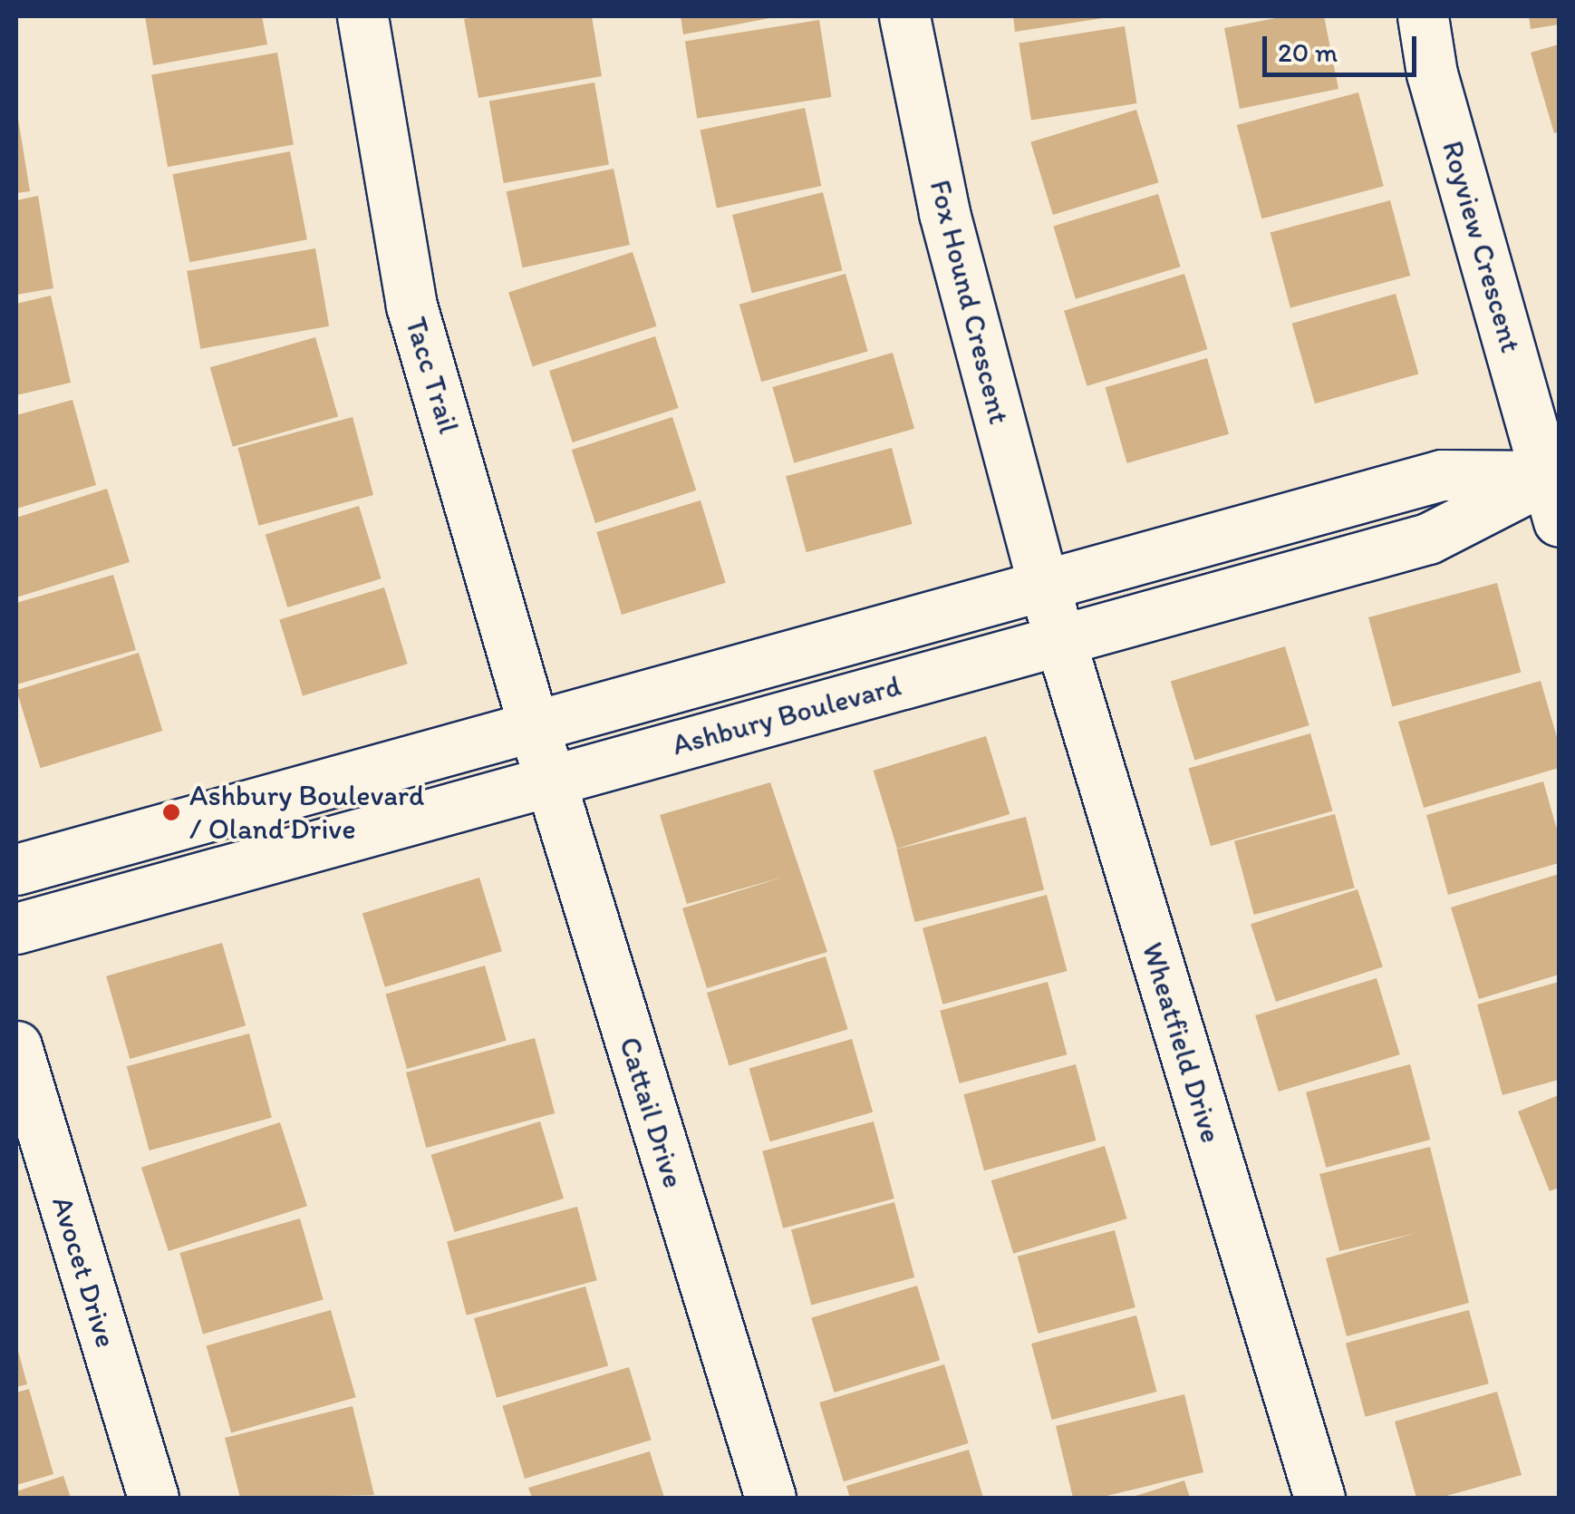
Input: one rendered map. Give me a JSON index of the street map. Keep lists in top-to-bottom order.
{
  "streets": {
    "street": [
      "Royview Crescent",
      "Fox Hound Crescent",
      "Tacc Trail",
      "Ashbury Boulevard",
      "Wheatfield Drive",
      "Cattail Drive",
      "Avocet Drive"
    ]
  },
  "crossings": [
    ["Royview Crescent", "Ashbury Boulevard"],
    ["Fox Hound Crescent", "Ashbury Boulevard"],
    ["Fox Hound Crescent", "Wheatfield Drive"],
    ["Tacc Trail", "Ashbury Boulevard"],
    ["Tacc Trail", "Cattail Drive"],
    ["Ashbury Boulevard", "Wheatfield Drive"],
    ["Ashbury Boulevard", "Cattail Drive"]
  ],
  "places": ["Ashbury Boulevard / Oland Drive"],
  "scale_bar": "20 m"
}
